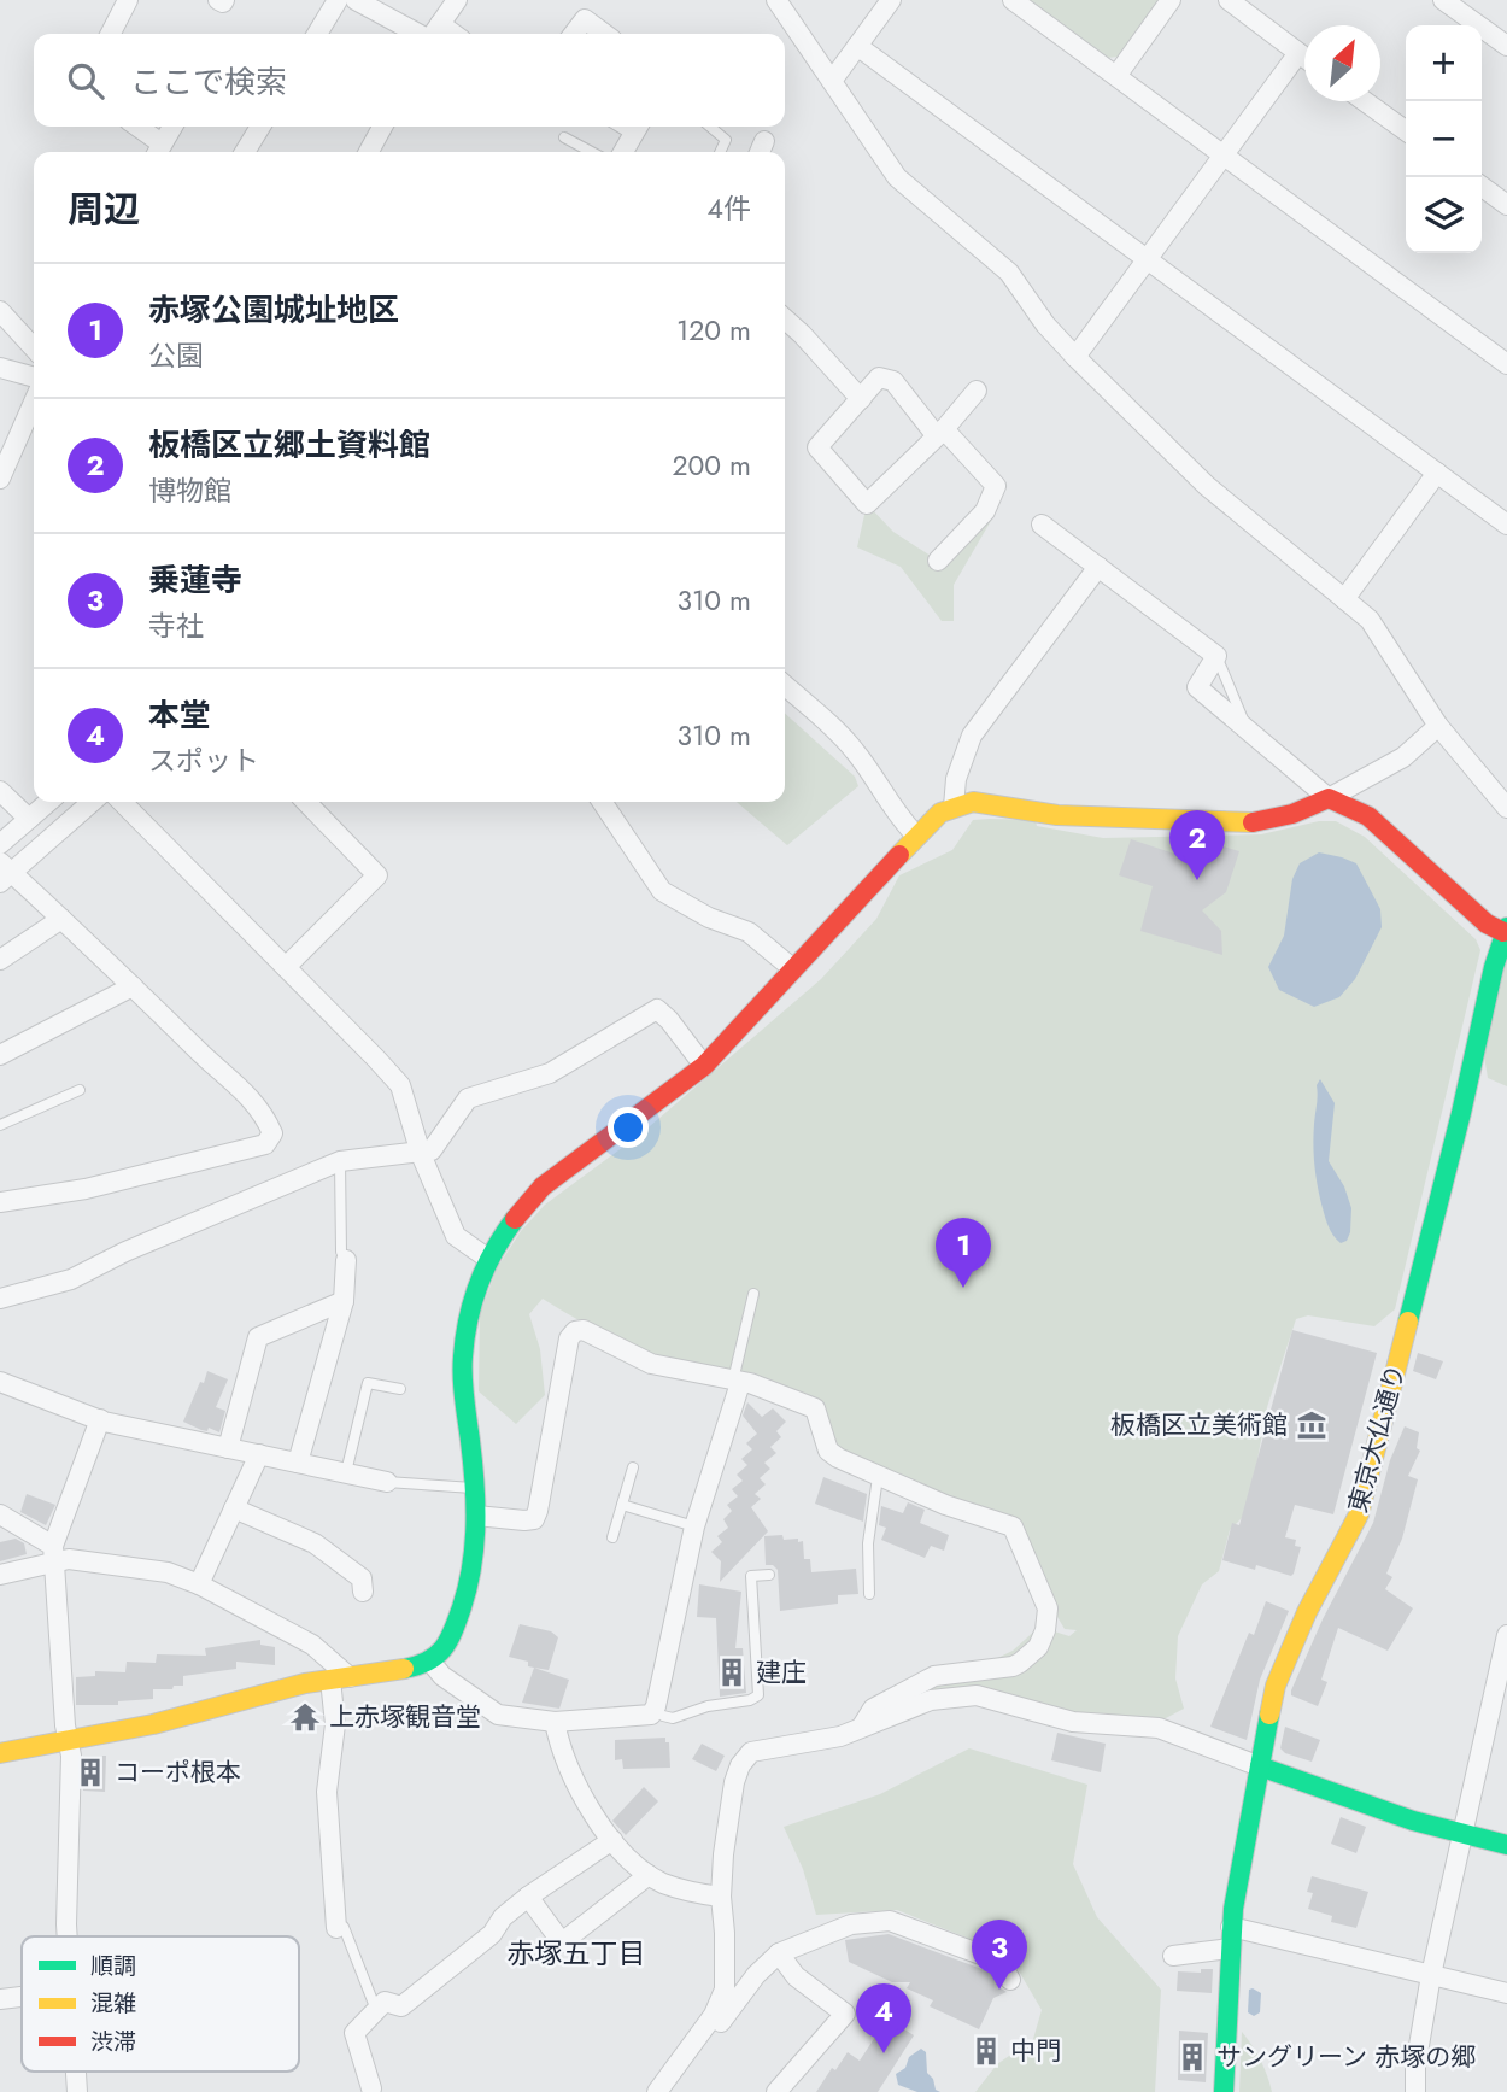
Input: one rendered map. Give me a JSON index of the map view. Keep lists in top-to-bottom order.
{
  "streets": {
    "street": ["東京大仏通り"]
  },
  "districts": ["赤塚五丁目"],
  "places": {
    "museum": ["板橋区立美術館"],
    "building": [
      "建庄",
      "コーポ根本",
      "中門",
      "サングリーン 赤塚の郷"
    ],
    "temple": ["上赤塚観音堂"]
  },
  "legend": ["順調", "混雑", "渋滞"],
  "north": "top right",
  "page": {
    "map_buttons": ["+", "−"],
    "search": "ここで検索",
    "heading": ["周辺", "4件"],
    "list": [
      {
        "mark": "1",
        "name": "赤塚公園城址地区",
        "note": "公園",
        "value": "120 m"
      },
      {
        "mark": "2",
        "name": "板橋区立郷土資料館",
        "note": "博物館",
        "value": "200 m"
      },
      {
        "mark": "3",
        "name": "乗蓮寺",
        "note": "寺社",
        "value": "310 m"
      },
      {
        "mark": "4",
        "name": "本堂",
        "note": "スポット",
        "value": "310 m"
      }
    ],
    "pins": [
      "2",
      "1",
      "3",
      "4"
    ]
  }
}
